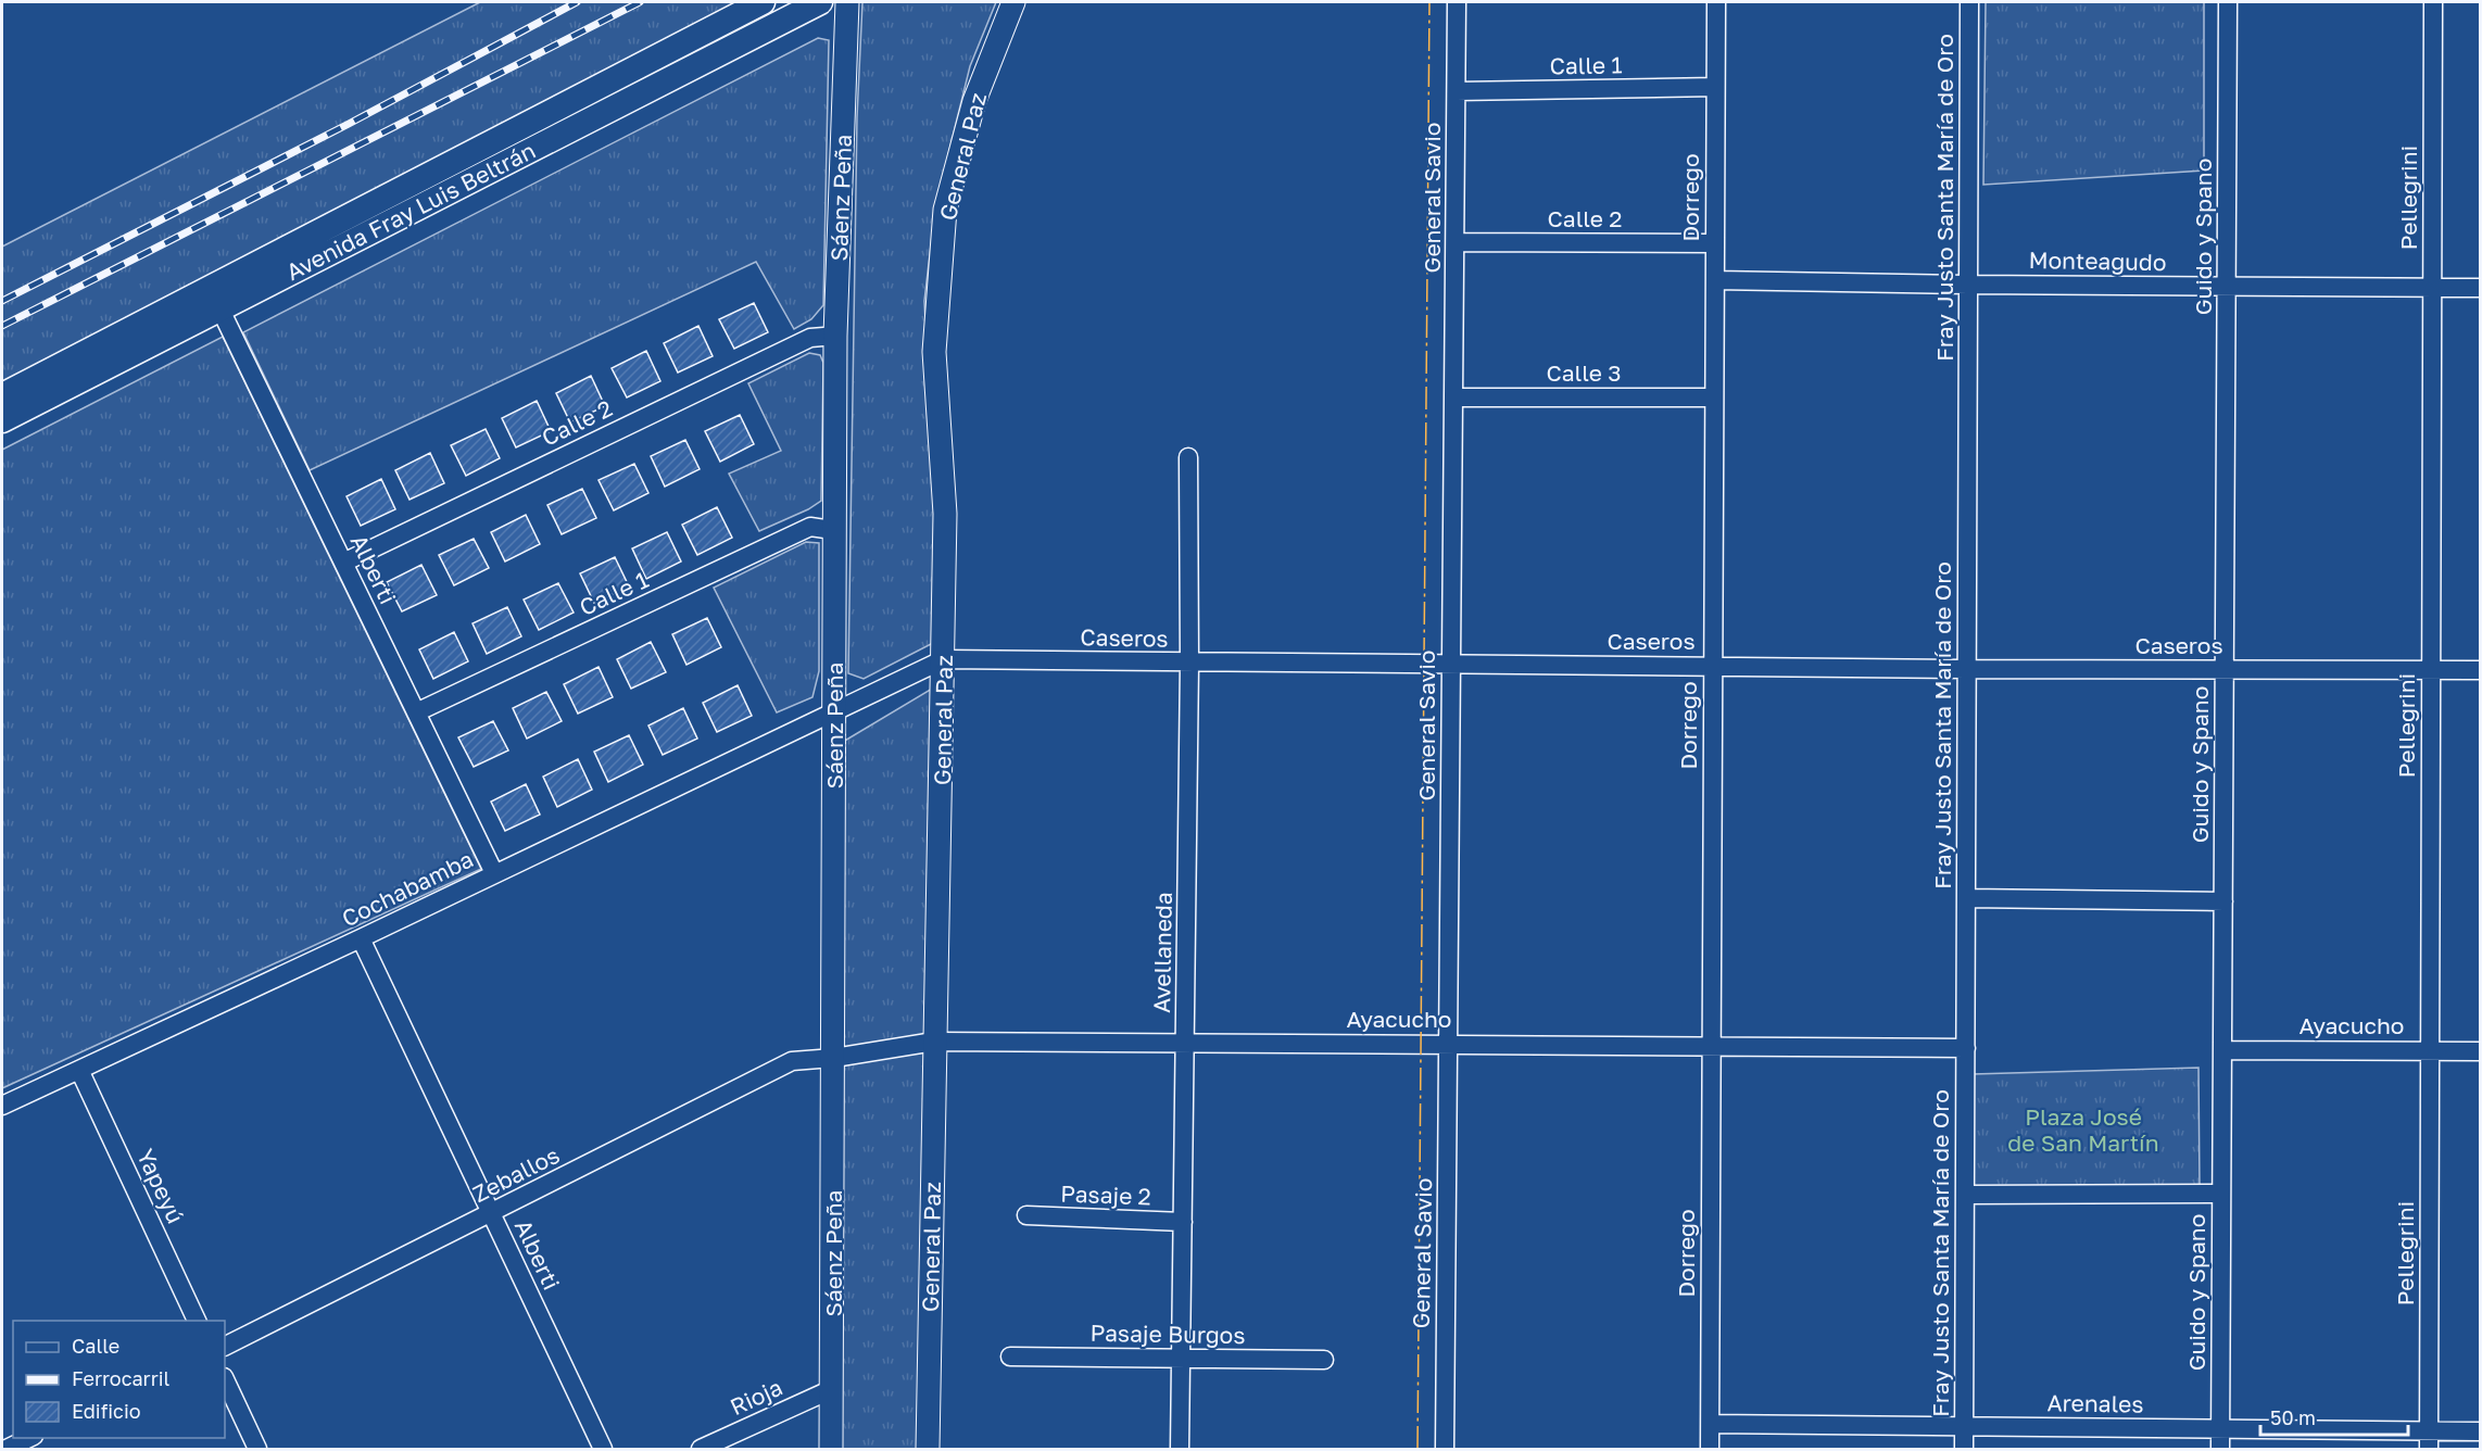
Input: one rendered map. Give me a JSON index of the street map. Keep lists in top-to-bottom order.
{
  "streets": {
    "main road": ["Avenida Fray Luis Beltrán"],
    "street": [
      "Calle 1",
      "General Paz",
      "Sáenz Peña",
      "General Savio",
      "Dorrego",
      "Fray Justo Santa María de Oro",
      "Pellegrini",
      "Calle 2",
      "Guido y Spano",
      "Monteagudo",
      "Calle 3",
      "Alberti",
      "Caseros",
      "Cochabamba",
      "Avellaneda",
      "Ayacucho",
      "Zeballos",
      "Yapeyú",
      "Pasaje 2",
      "Pasaje Burgos",
      "Rioja",
      "Arenales"
    ]
  },
  "crossings": [
    ["Calle 1", "Sáenz Peña"],
    ["Calle 1", "General Savio"],
    ["Calle 1", "Dorrego"],
    ["Calle 1", "Alberti"],
    ["General Paz", "Caseros"],
    ["General Paz", "Ayacucho"],
    ["Sáenz Peña", "Calle 2"],
    ["Sáenz Peña", "Caseros"],
    ["Sáenz Peña", "Cochabamba"],
    ["Sáenz Peña", "Ayacucho"],
    ["Sáenz Peña", "Zeballos"],
    ["Sáenz Peña", "Rioja"],
    ["General Savio", "Calle 2"],
    ["General Savio", "Calle 3"],
    ["General Savio", "Caseros"],
    ["General Savio", "Ayacucho"],
    ["Dorrego", "Calle 2"],
    ["Dorrego", "Monteagudo"],
    ["Dorrego", "Calle 3"],
    ["Dorrego", "Caseros"],
    ["Dorrego", "Ayacucho"],
    ["Dorrego", "Arenales"],
    ["Fray Justo Santa María de Oro", "Monteagudo"],
    ["Fray Justo Santa María de Oro", "Caseros"],
    ["Fray Justo Santa María de Oro", "Ayacucho"],
    ["Fray Justo Santa María de Oro", "Arenales"],
    ["Pellegrini", "Monteagudo"],
    ["Pellegrini", "Caseros"],
    ["Pellegrini", "Ayacucho"],
    ["Pellegrini", "Arenales"],
    ["Avenida Fray Luis Beltrán", "Alberti"],
    ["Calle 2", "Alberti"],
    ["Guido y Spano", "Monteagudo"],
    ["Guido y Spano", "Caseros"],
    ["Guido y Spano", "Ayacucho"],
    ["Guido y Spano", "Arenales"],
    ["Alberti", "Cochabamba"],
    ["Alberti", "Zeballos"],
    ["Caseros", "Cochabamba"],
    ["Caseros", "Avellaneda"],
    ["Cochabamba", "Yapeyú"],
    ["Avellaneda", "Ayacucho"],
    ["Avellaneda", "Pasaje 2"],
    ["Avellaneda", "Pasaje Burgos"],
    ["Ayacucho", "Zeballos"]
  ],
  "parks": ["Plaza José de San Martín"],
  "legend": ["Calle", "Ferrocarril", "Edificio"],
  "scale_bar": "50 m"
}
